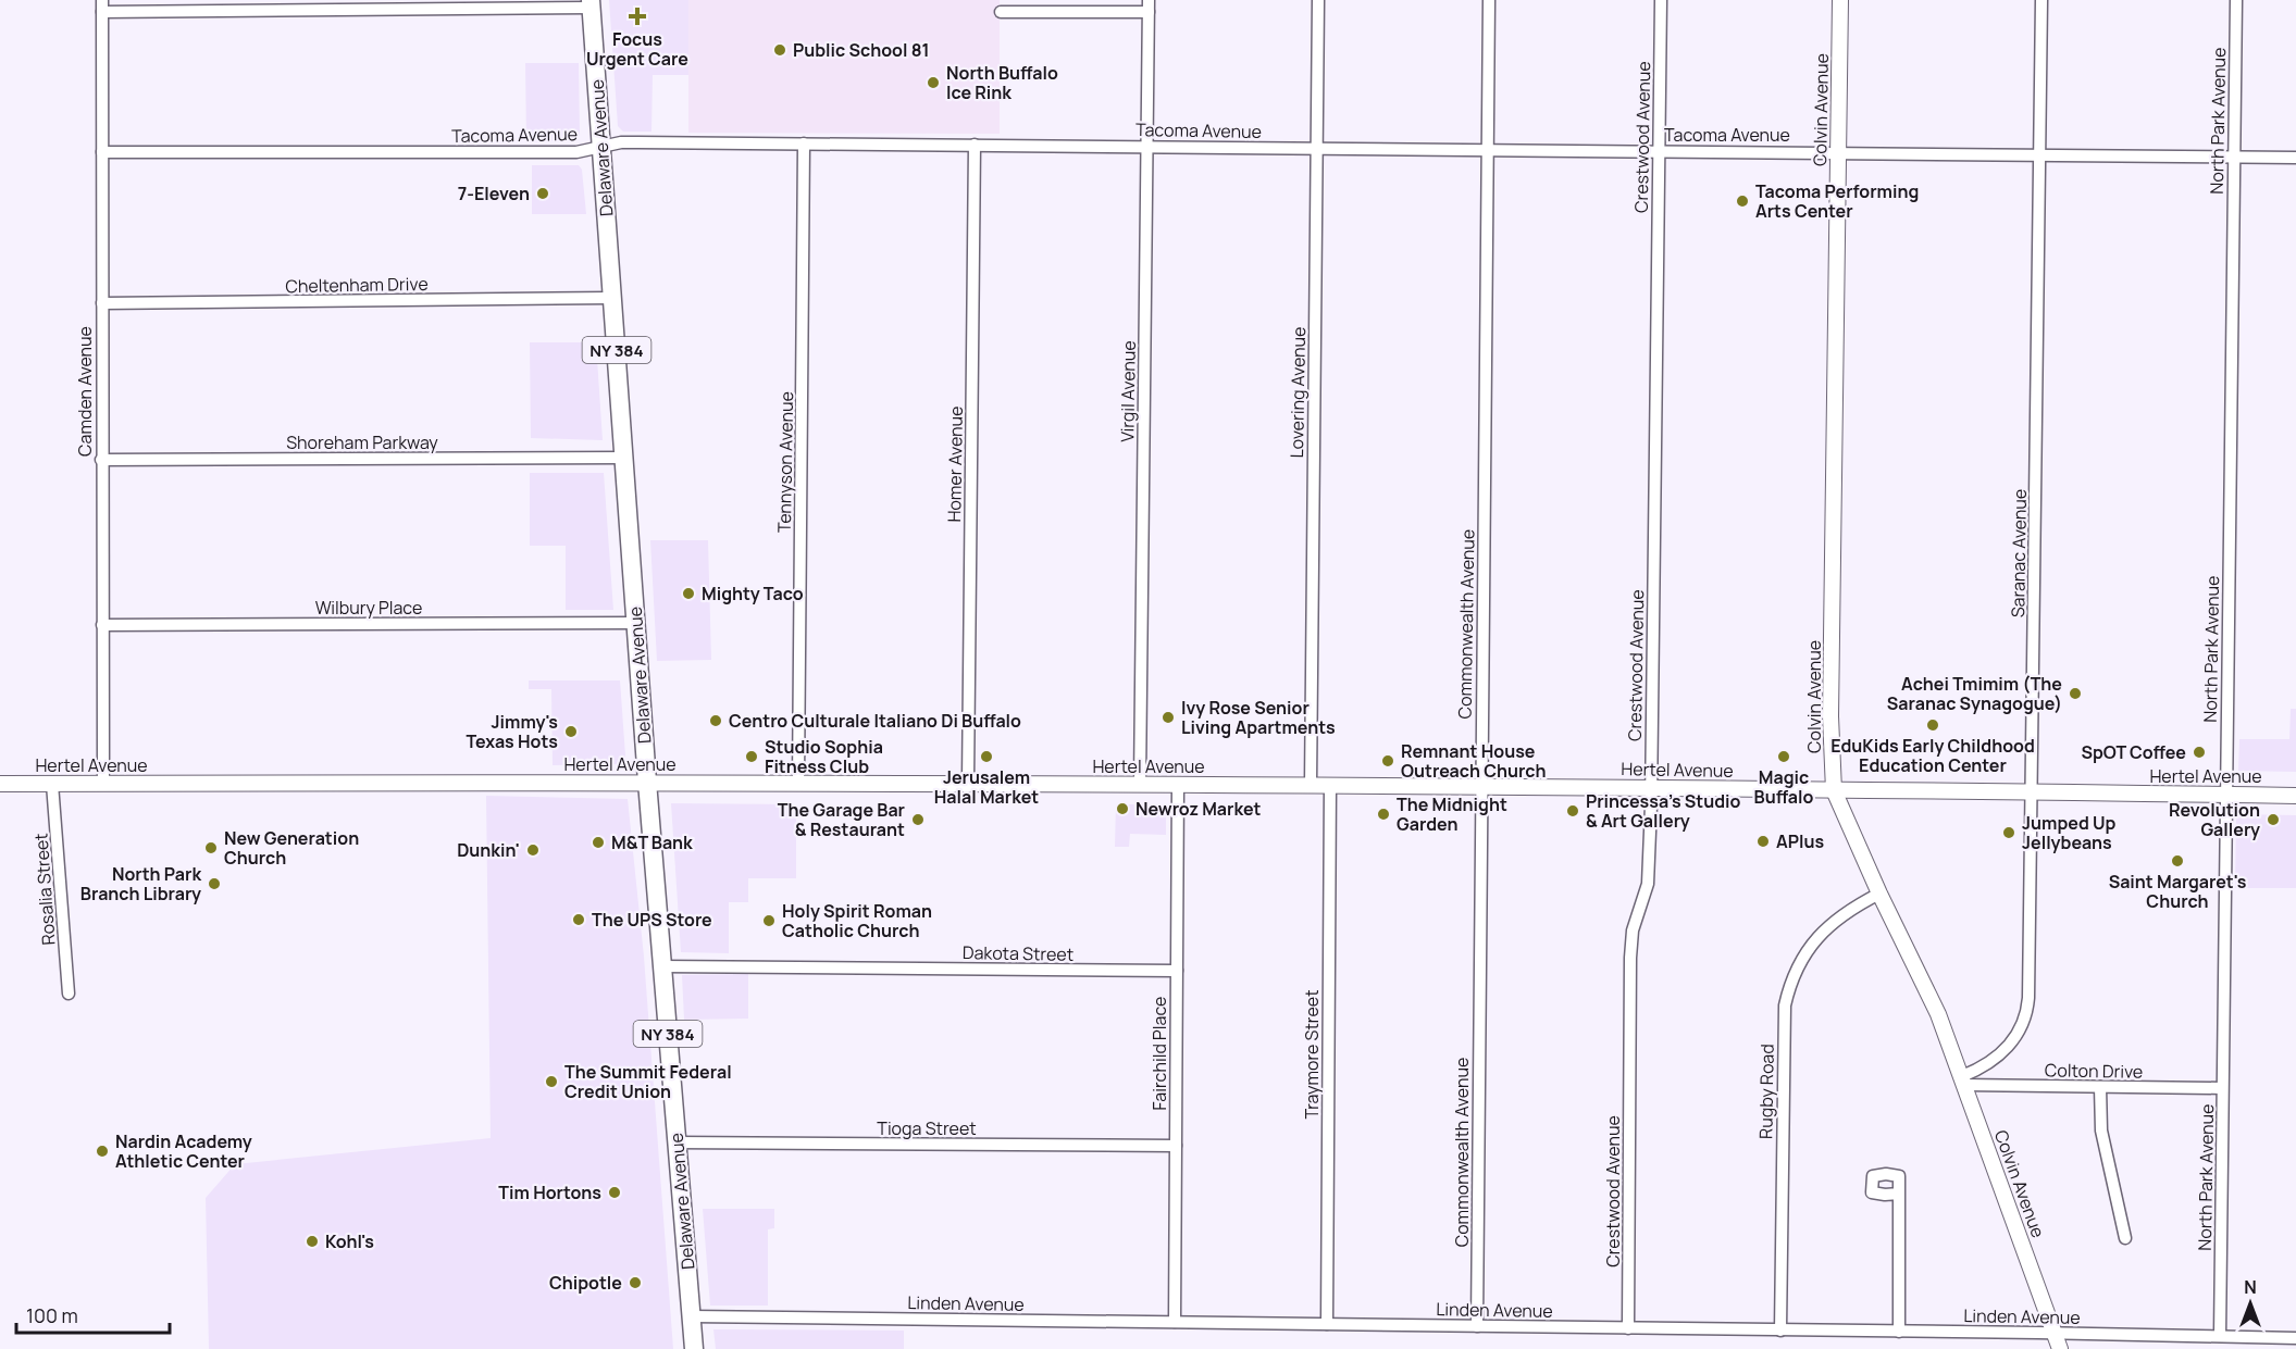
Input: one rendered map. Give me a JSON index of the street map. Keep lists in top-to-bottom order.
{
  "streets": {
    "main road": ["Delaware Avenue", "NY 384"],
    "street": [
      "Colvin Avenue",
      "North Park Avenue",
      "Tacoma Avenue",
      "Crestwood Avenue",
      "Cheltenham Drive",
      "Camden Avenue",
      "Virgil Avenue",
      "Lovering Avenue",
      "Shoreham Parkway",
      "Tennyson Avenue",
      "Homer Avenue",
      "Saranac Avenue",
      "Wilbury Place",
      "Commonwealth Avenue",
      "Hertel Avenue",
      "Rosalia Street",
      "Dakota Street",
      "Fairchild Place",
      "Traymore Street",
      "Colton Drive",
      "Rugby Road",
      "Tioga Street",
      "Linden Avenue"
    ]
  },
  "crossings": [
    ["Colvin Avenue", "Tacoma Avenue"],
    ["Colvin Avenue", "Saranac Avenue"],
    ["Colvin Avenue", "Hertel Avenue"],
    ["Colvin Avenue", "Colton Drive"],
    ["Colvin Avenue", "Rugby Road"],
    ["Colvin Avenue", "Linden Avenue"],
    ["North Park Avenue", "Tacoma Avenue"],
    ["North Park Avenue", "Hertel Avenue"],
    ["North Park Avenue", "Colton Drive"],
    ["North Park Avenue", "Linden Avenue"],
    ["Tacoma Avenue", "Crestwood Avenue"],
    ["Tacoma Avenue", "Delaware Avenue"],
    ["Tacoma Avenue", "Camden Avenue"],
    ["Tacoma Avenue", "Virgil Avenue"],
    ["Tacoma Avenue", "Lovering Avenue"],
    ["Tacoma Avenue", "Tennyson Avenue"],
    ["Tacoma Avenue", "Homer Avenue"],
    ["Tacoma Avenue", "Saranac Avenue"],
    ["Tacoma Avenue", "Commonwealth Avenue"],
    ["Crestwood Avenue", "Hertel Avenue"],
    ["Crestwood Avenue", "Linden Avenue"],
    ["Delaware Avenue", "Cheltenham Drive"],
    ["Delaware Avenue", "Shoreham Parkway"],
    ["Delaware Avenue", "Wilbury Place"],
    ["Delaware Avenue", "Hertel Avenue"],
    ["Delaware Avenue", "Dakota Street"],
    ["Delaware Avenue", "Tioga Street"],
    ["Delaware Avenue", "Linden Avenue"],
    ["Cheltenham Drive", "Camden Avenue"],
    ["Camden Avenue", "Shoreham Parkway"],
    ["Camden Avenue", "Wilbury Place"],
    ["Camden Avenue", "Hertel Avenue"],
    ["Virgil Avenue", "Hertel Avenue"],
    ["Lovering Avenue", "Hertel Avenue"],
    ["Tennyson Avenue", "Hertel Avenue"],
    ["Homer Avenue", "Hertel Avenue"],
    ["Saranac Avenue", "Hertel Avenue"],
    ["Saranac Avenue", "Colton Drive"],
    ["Commonwealth Avenue", "Hertel Avenue"],
    ["Commonwealth Avenue", "Linden Avenue"],
    ["Hertel Avenue", "Rosalia Street"],
    ["Hertel Avenue", "Fairchild Place"],
    ["Hertel Avenue", "Traymore Street"],
    ["Dakota Street", "Fairchild Place"],
    ["Fairchild Place", "Tioga Street"],
    ["Fairchild Place", "Linden Avenue"],
    ["Traymore Street", "Linden Avenue"],
    ["Rugby Road", "Linden Avenue"]
  ],
  "places": {
    "health": ["Focus Urgent Care"],
    "other": [
      "Public School 81",
      "North Buffalo Ice Rink",
      "7-Eleven",
      "Tacoma Performing Arts Center",
      "Mighty Taco",
      "Achei Tmimim (The Saranac Synagogue)",
      "Ivy Rose Senior Living Apartments",
      "Centro Culturale Italiano Di Buffalo",
      "EduKids Early Childhood Education Center",
      "Jimmy's Texas Hots",
      "SpOT Coffee",
      "Studio Sophia Fitness Club",
      "Jerusalem Halal Market",
      "Magic Buffalo",
      "Remnant House Outreach Church",
      "Newroz Market",
      "Princessa's Studio & Art Gallery",
      "The Midnight Garden",
      "The Garage Bar & Restaurant",
      "Revolution Gallery",
      "Jumped Up Jellybeans",
      "APlus",
      "M&T Bank",
      "New Generation Church",
      "Dunkin'",
      "Saint Margaret's Church",
      "North Park Branch Library",
      "The UPS Store",
      "Holy Spirit Roman Catholic Church",
      "The Summit Federal Credit Union",
      "Nardin Academy Athletic Center",
      "Tim Hortons",
      "Kohl's",
      "Chipotle"
    ]
  },
  "scale_bar": "100 m",
  "north": "top"
}
